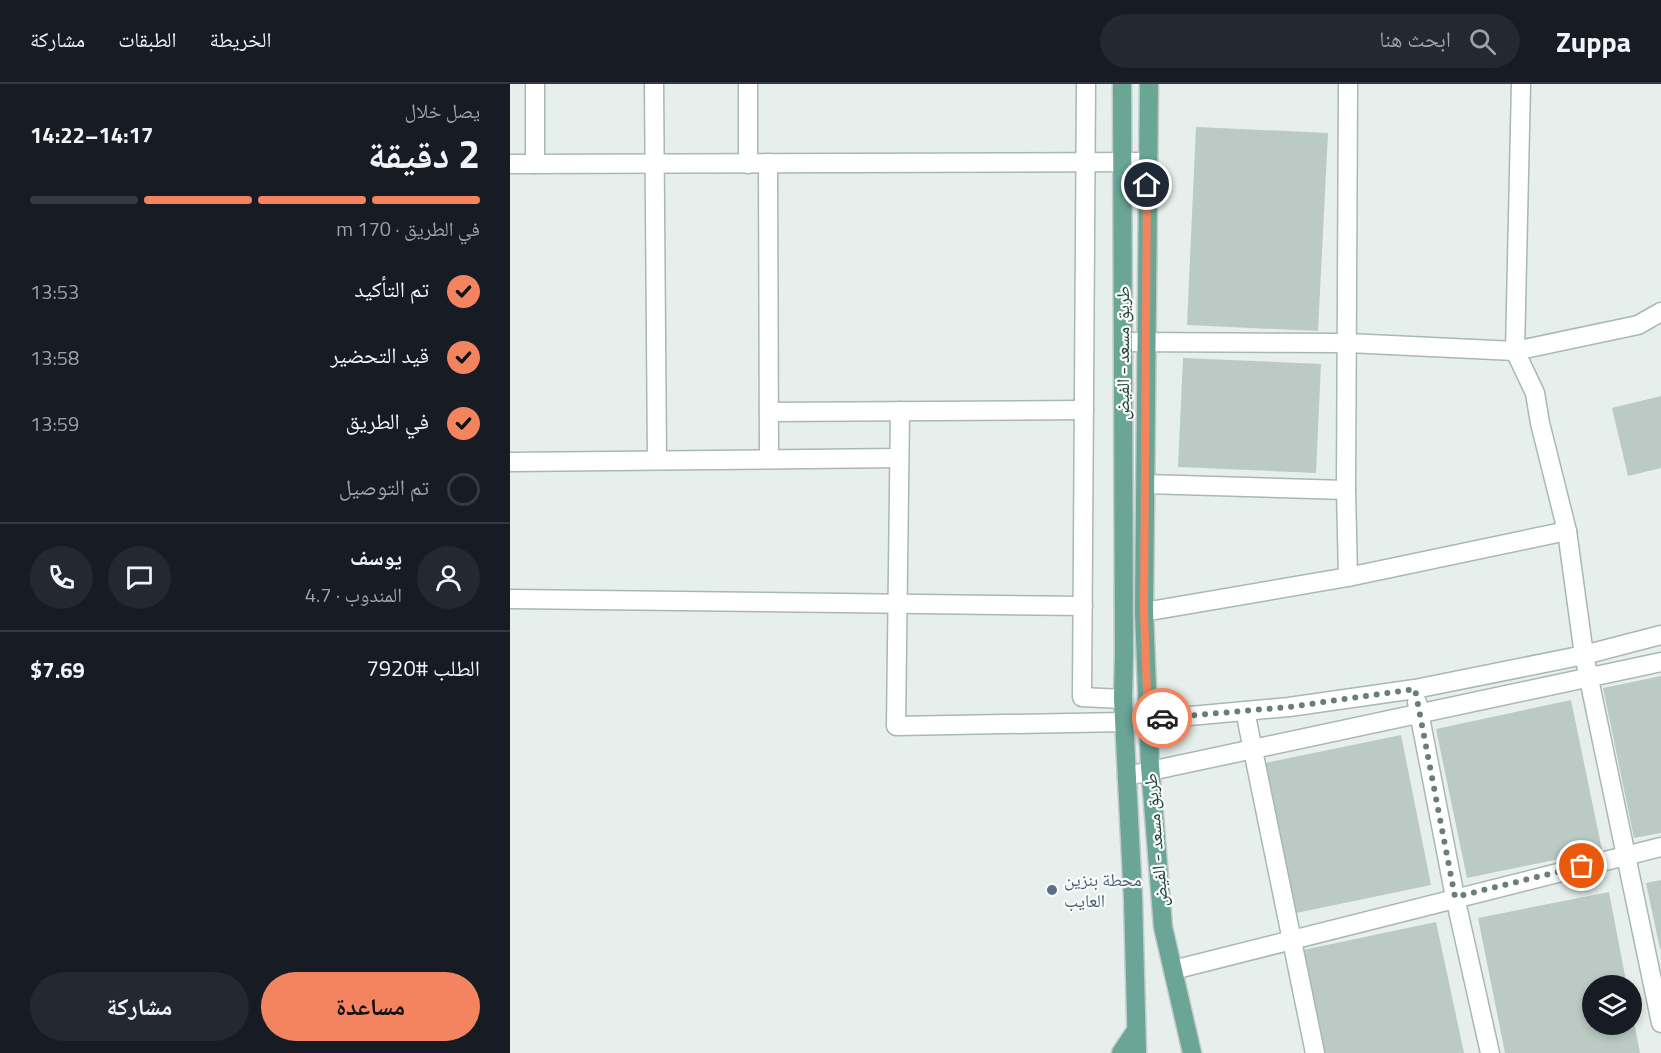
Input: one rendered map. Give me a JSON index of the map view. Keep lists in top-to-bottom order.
{
  "streets": {
    "main road": ["طريق مسعد - الفيض"]
  },
  "places": ["محطة بنزين العايب"],
  "page": {
    "header": "Zuppa",
    "search": "ابحث هنا",
    "nav": ["الخريطة", "الطبقات", "مشاركة"],
    "heading": ["2 دقيقة", "يصل خلال", "14:17–14:22"],
    "panel": [
      "يوسف",
      "المندوب · 4.7",
      "الطلب #7920",
      "$7.69"
    ],
    "bar": "في الطريق · 170 m",
    "list": [
      ["تم التأكيد", "13:53"],
      ["قيد التحضير", "13:58"],
      ["في الطريق", "13:59"],
      "تم التوصيل"
    ],
    "buttons": ["مساعدة", "مشاركة"]
  }
}
